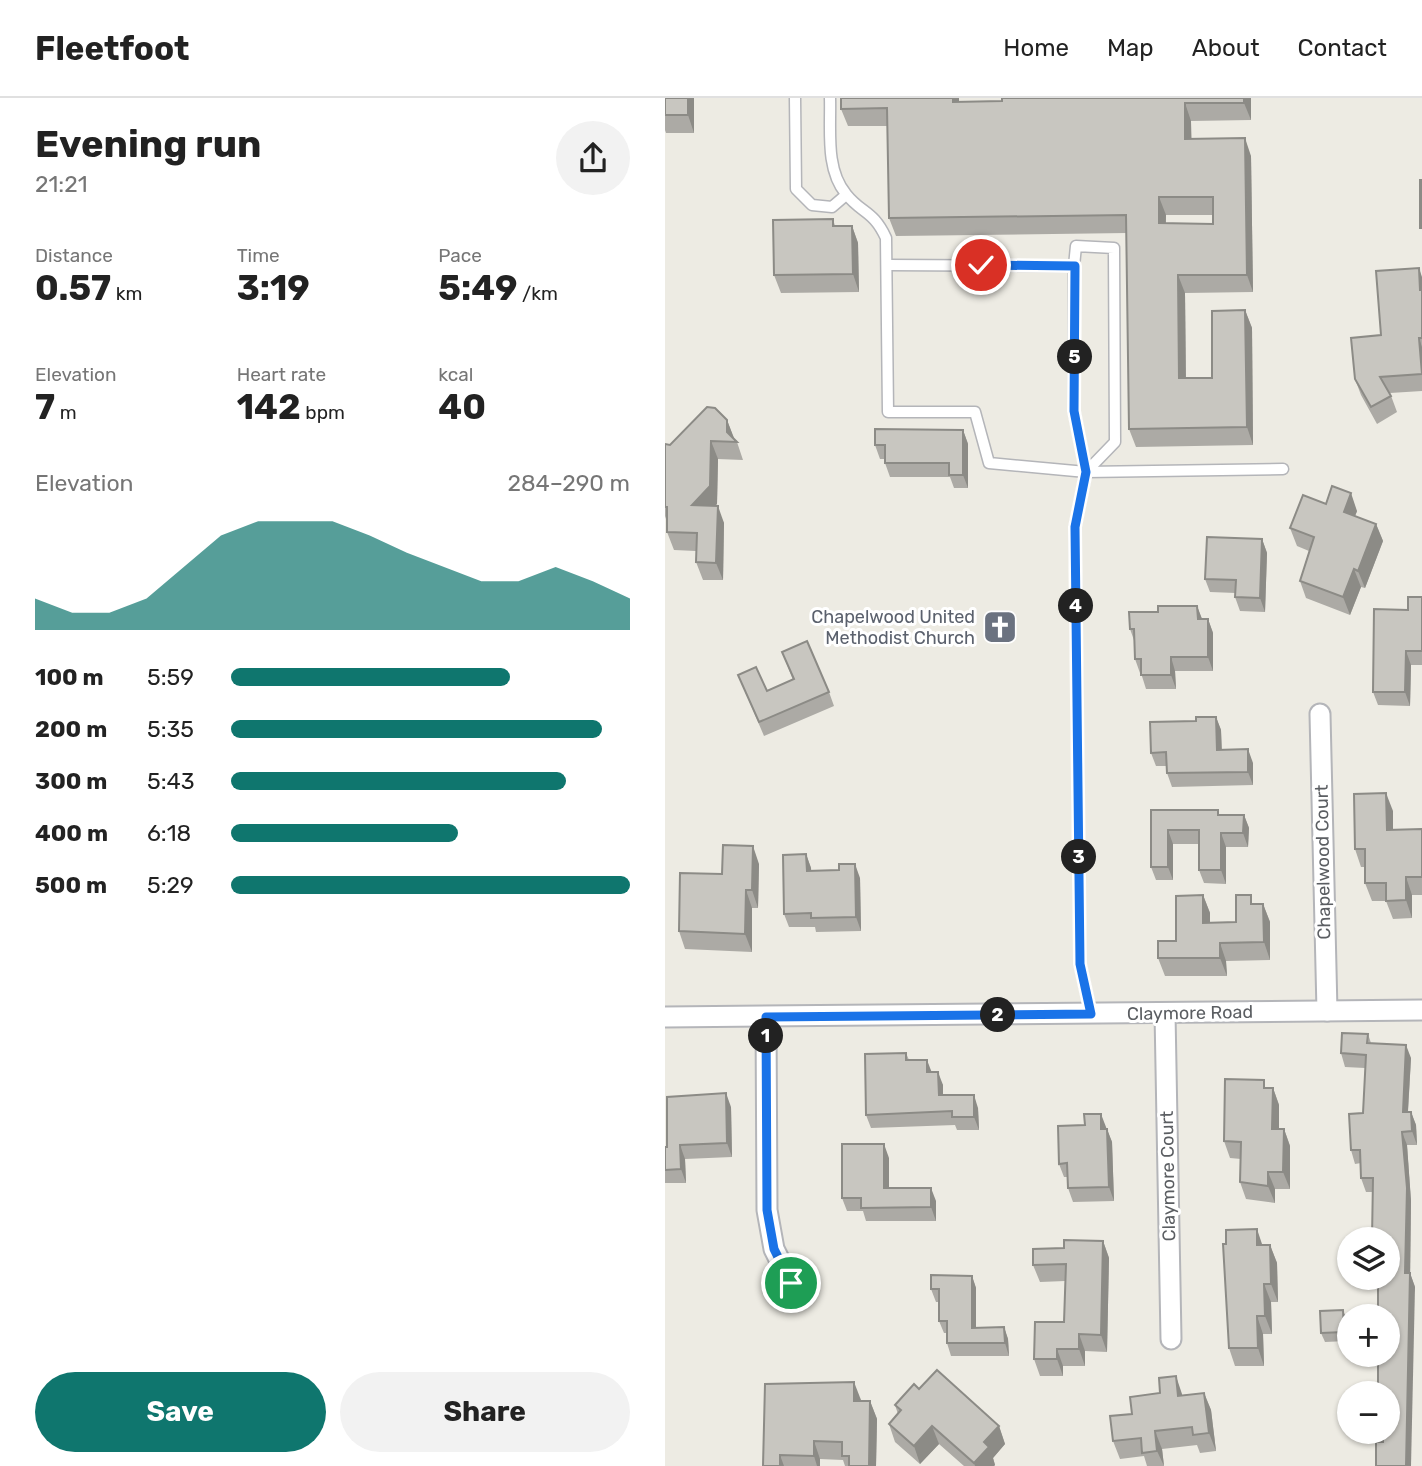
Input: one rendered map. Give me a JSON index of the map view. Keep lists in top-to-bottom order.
{
  "streets": {
    "street": ["Chapelwood Court", "Claymore Road", "Claymore Court"]
  },
  "crossings": [
    ["Chapelwood Court", "Claymore Road"],
    ["Claymore Road", "Claymore Court"]
  ],
  "places": {
    "church": ["Chapelwood United Methodist Church"]
  },
  "page": {
    "header": "Fleetfoot",
    "nav": [
      "Home",
      "Map",
      "About",
      "Contact"
    ],
    "heading": ["Evening run", "21:21"],
    "stats": [
      ["Distance", "0.57 km"],
      ["Time", "3:19"],
      ["Pace", "5:49 /km"],
      ["Elevation", "7 m"],
      ["Heart rate", "142 bpm"],
      ["kcal", "40"]
    ],
    "pins": [
      "5",
      "4",
      "3",
      "2",
      "1"
    ],
    "chart": ["Elevation", "284–290 m"],
    "list": [
      {
        "name": "100 m",
        "note": "5:59"
      },
      {
        "name": "200 m",
        "note": "5:35"
      },
      {
        "name": "300 m",
        "note": "5:43"
      },
      {
        "name": "400 m",
        "note": "6:18"
      },
      {
        "name": "500 m",
        "note": "5:29"
      }
    ],
    "map_buttons": ["+", "−"],
    "buttons": ["Save", "Share"]
  }
}
